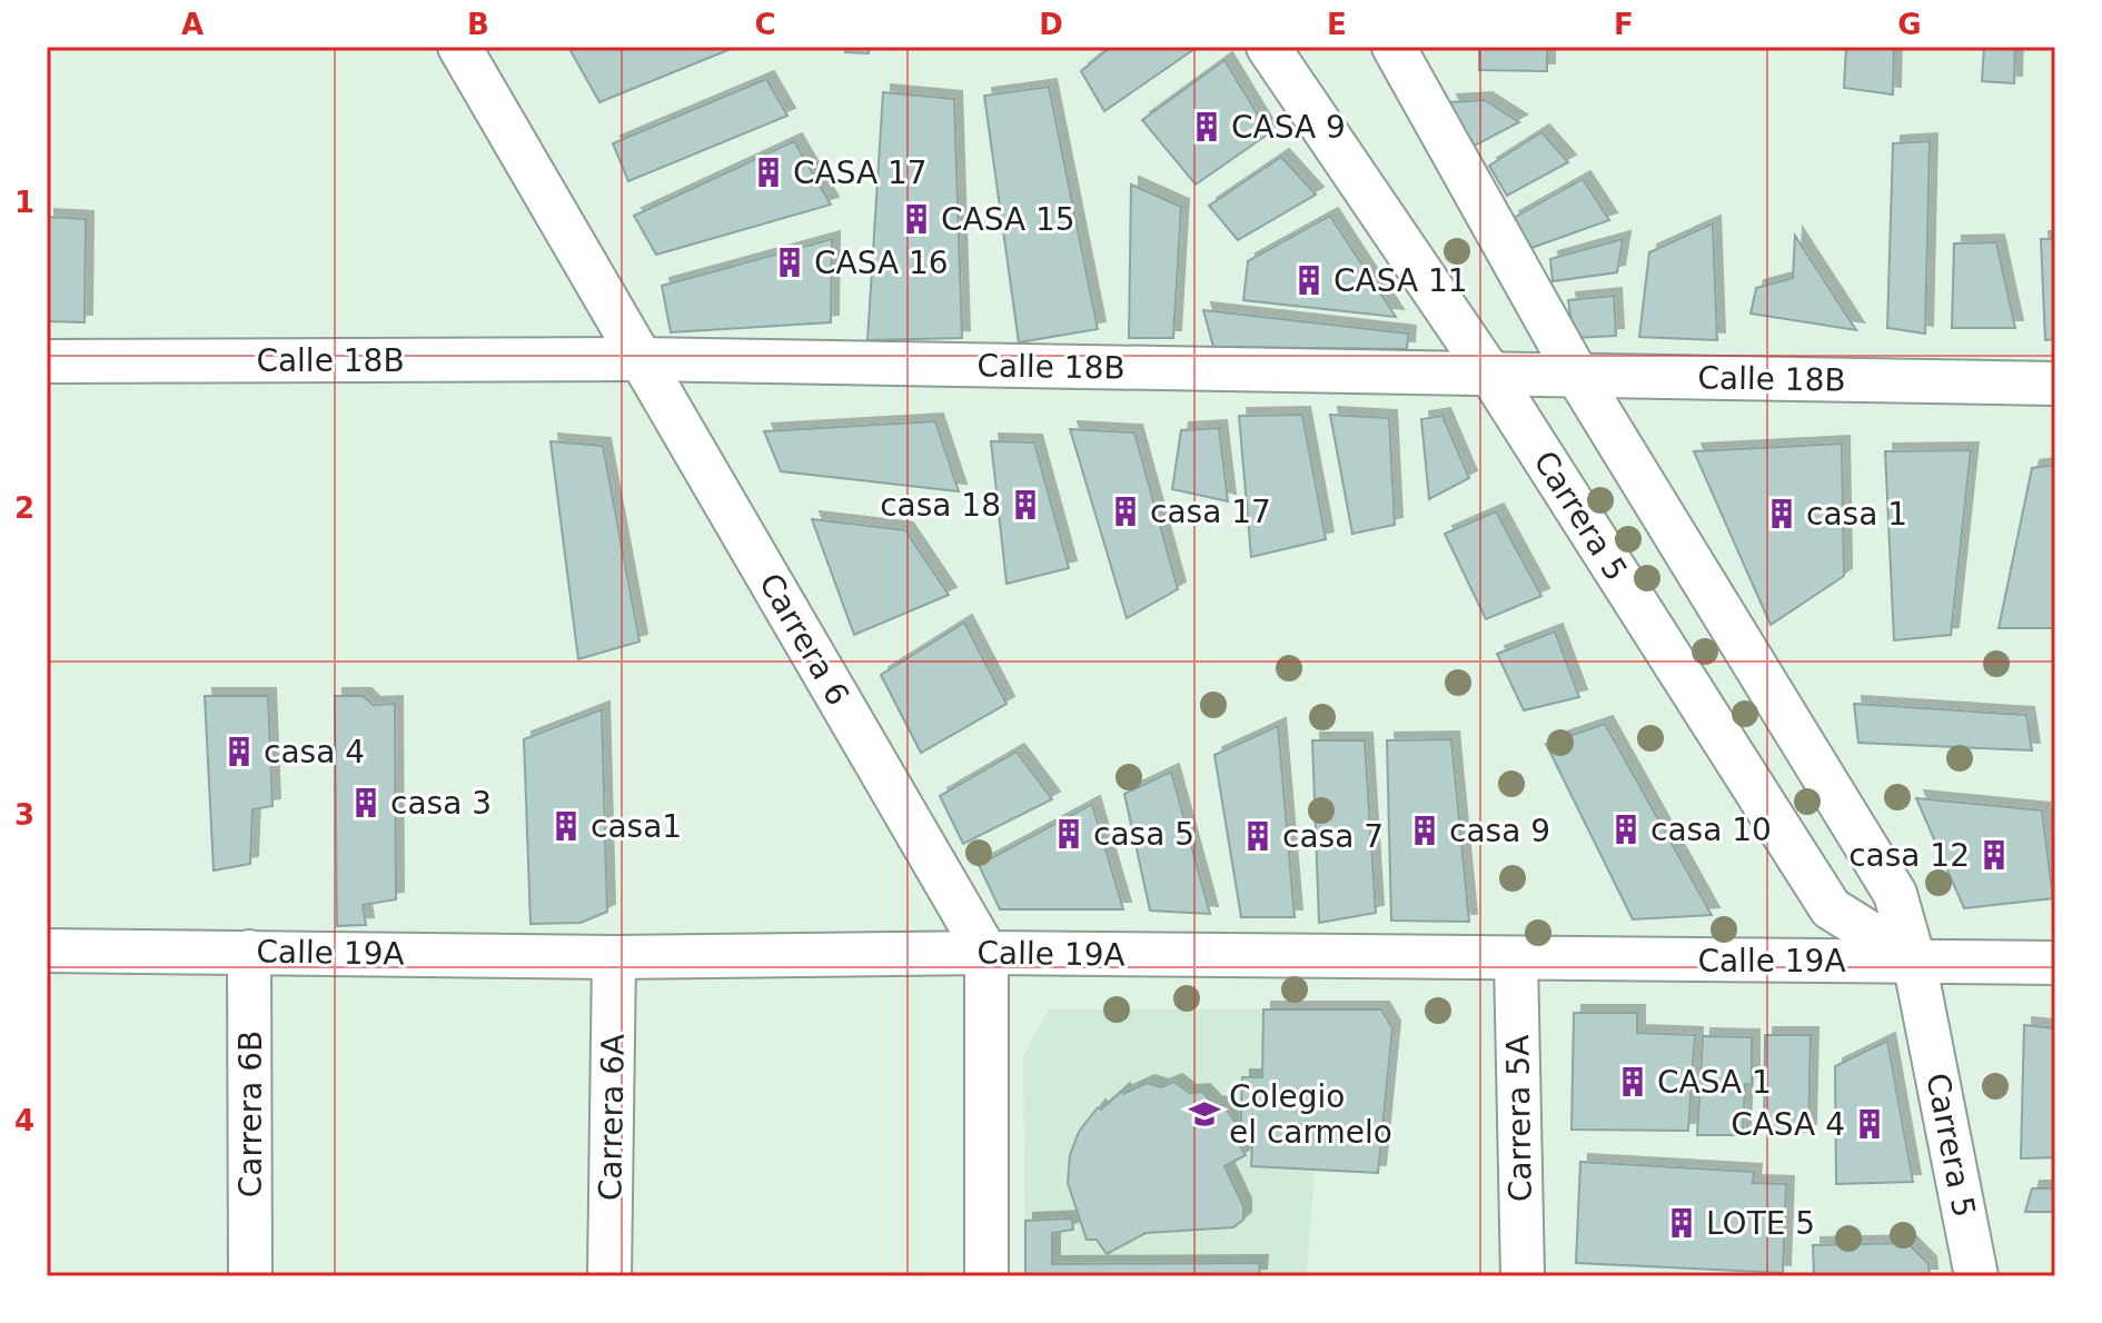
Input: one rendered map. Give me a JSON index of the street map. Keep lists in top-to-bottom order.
{
  "streets": {
    "street": [
      "Calle 18B",
      "Carrera 5",
      "Carrera 6",
      "Calle 19A",
      "Carrera 6B",
      "Carrera 6A",
      "Carrera 5A"
    ]
  },
  "crossings": [
    ["Calle 18B", "Carrera 5"],
    ["Calle 18B", "Carrera 6"],
    ["Carrera 5", "Calle 19A"],
    ["Carrera 6", "Calle 19A"],
    ["Calle 19A", "Carrera 6B"],
    ["Calle 19A", "Carrera 6A"],
    ["Calle 19A", "Carrera 5A"]
  ],
  "places": {
    "building": [
      "CASA 9",
      "CASA 17",
      "CASA 15",
      "CASA 16",
      "CASA 11",
      "casa 18",
      "casa 17",
      "casa 1",
      "casa 4",
      "casa 3",
      "casa1",
      "casa 10",
      "casa 9",
      "casa 5",
      "casa 7",
      "casa 12",
      "CASA 1",
      "CASA 4",
      "LOTE 5"
    ],
    "school or university": ["Colegio el carmelo"]
  },
  "grid": {
    "columns": [
      "A",
      "B",
      "C",
      "D",
      "E",
      "F",
      "G"
    ],
    "rows": [
      "1",
      "2",
      "3",
      "4"
    ]
  }
}
